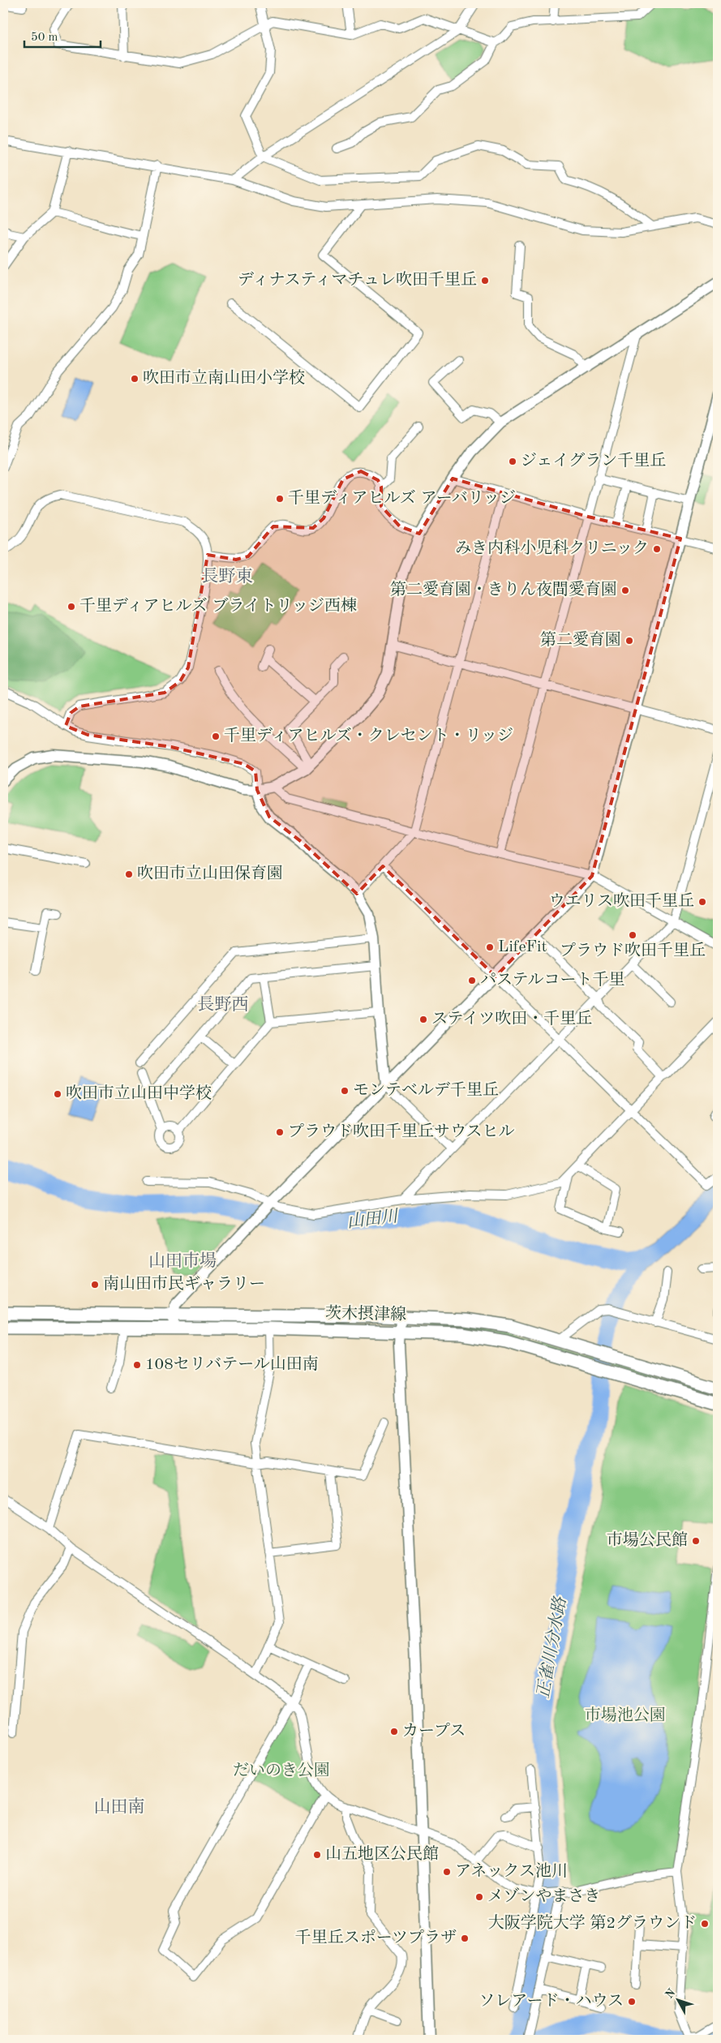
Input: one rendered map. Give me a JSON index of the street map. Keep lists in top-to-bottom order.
{
  "streets": {
    "main road": ["茨木摂津線"]
  },
  "districts": [
    "長野東",
    "長野西",
    "山田市場",
    "山田南"
  ],
  "water": ["山田川", "正雀川分水路"],
  "parks": ["市場池公園", "だいのき公園"],
  "places": [
    "ディナスティマチュレ吹田千里丘",
    "吹田市立南山田小学校",
    "ジェイグラン千里丘",
    "千里ディアヒルズ アーバリッジ",
    "みき内科小児科クリニック",
    "第二愛育園・きりん夜間愛育園",
    "千里ディアヒルズ ブライトリッジ西棟",
    "第二愛育園",
    "千里ディアヒルズ・クレセント・リッジ",
    "吹田市立山田保育園",
    "ウエリス吹田千里丘",
    "プラウド吹田千里丘",
    "LifeFit",
    "パステルコート千里",
    "ステイツ吹田・千里丘",
    "モンテベルデ千里丘",
    "吹田市立山田中学校",
    "プラウド吹田千里丘サウスヒル",
    "南山田市民ギャラリー",
    "108セリバテール山田南",
    "市場公民館",
    "カープス",
    "山五地区公民館",
    "アネックス池川",
    "メゾンやまさき",
    "大阪学院大学 第2グラウンド",
    "千里丘スポーツプラザ",
    "ソレアード・ハウス"
  ],
  "scale_bar": "50 m",
  "north": "top left"
}
